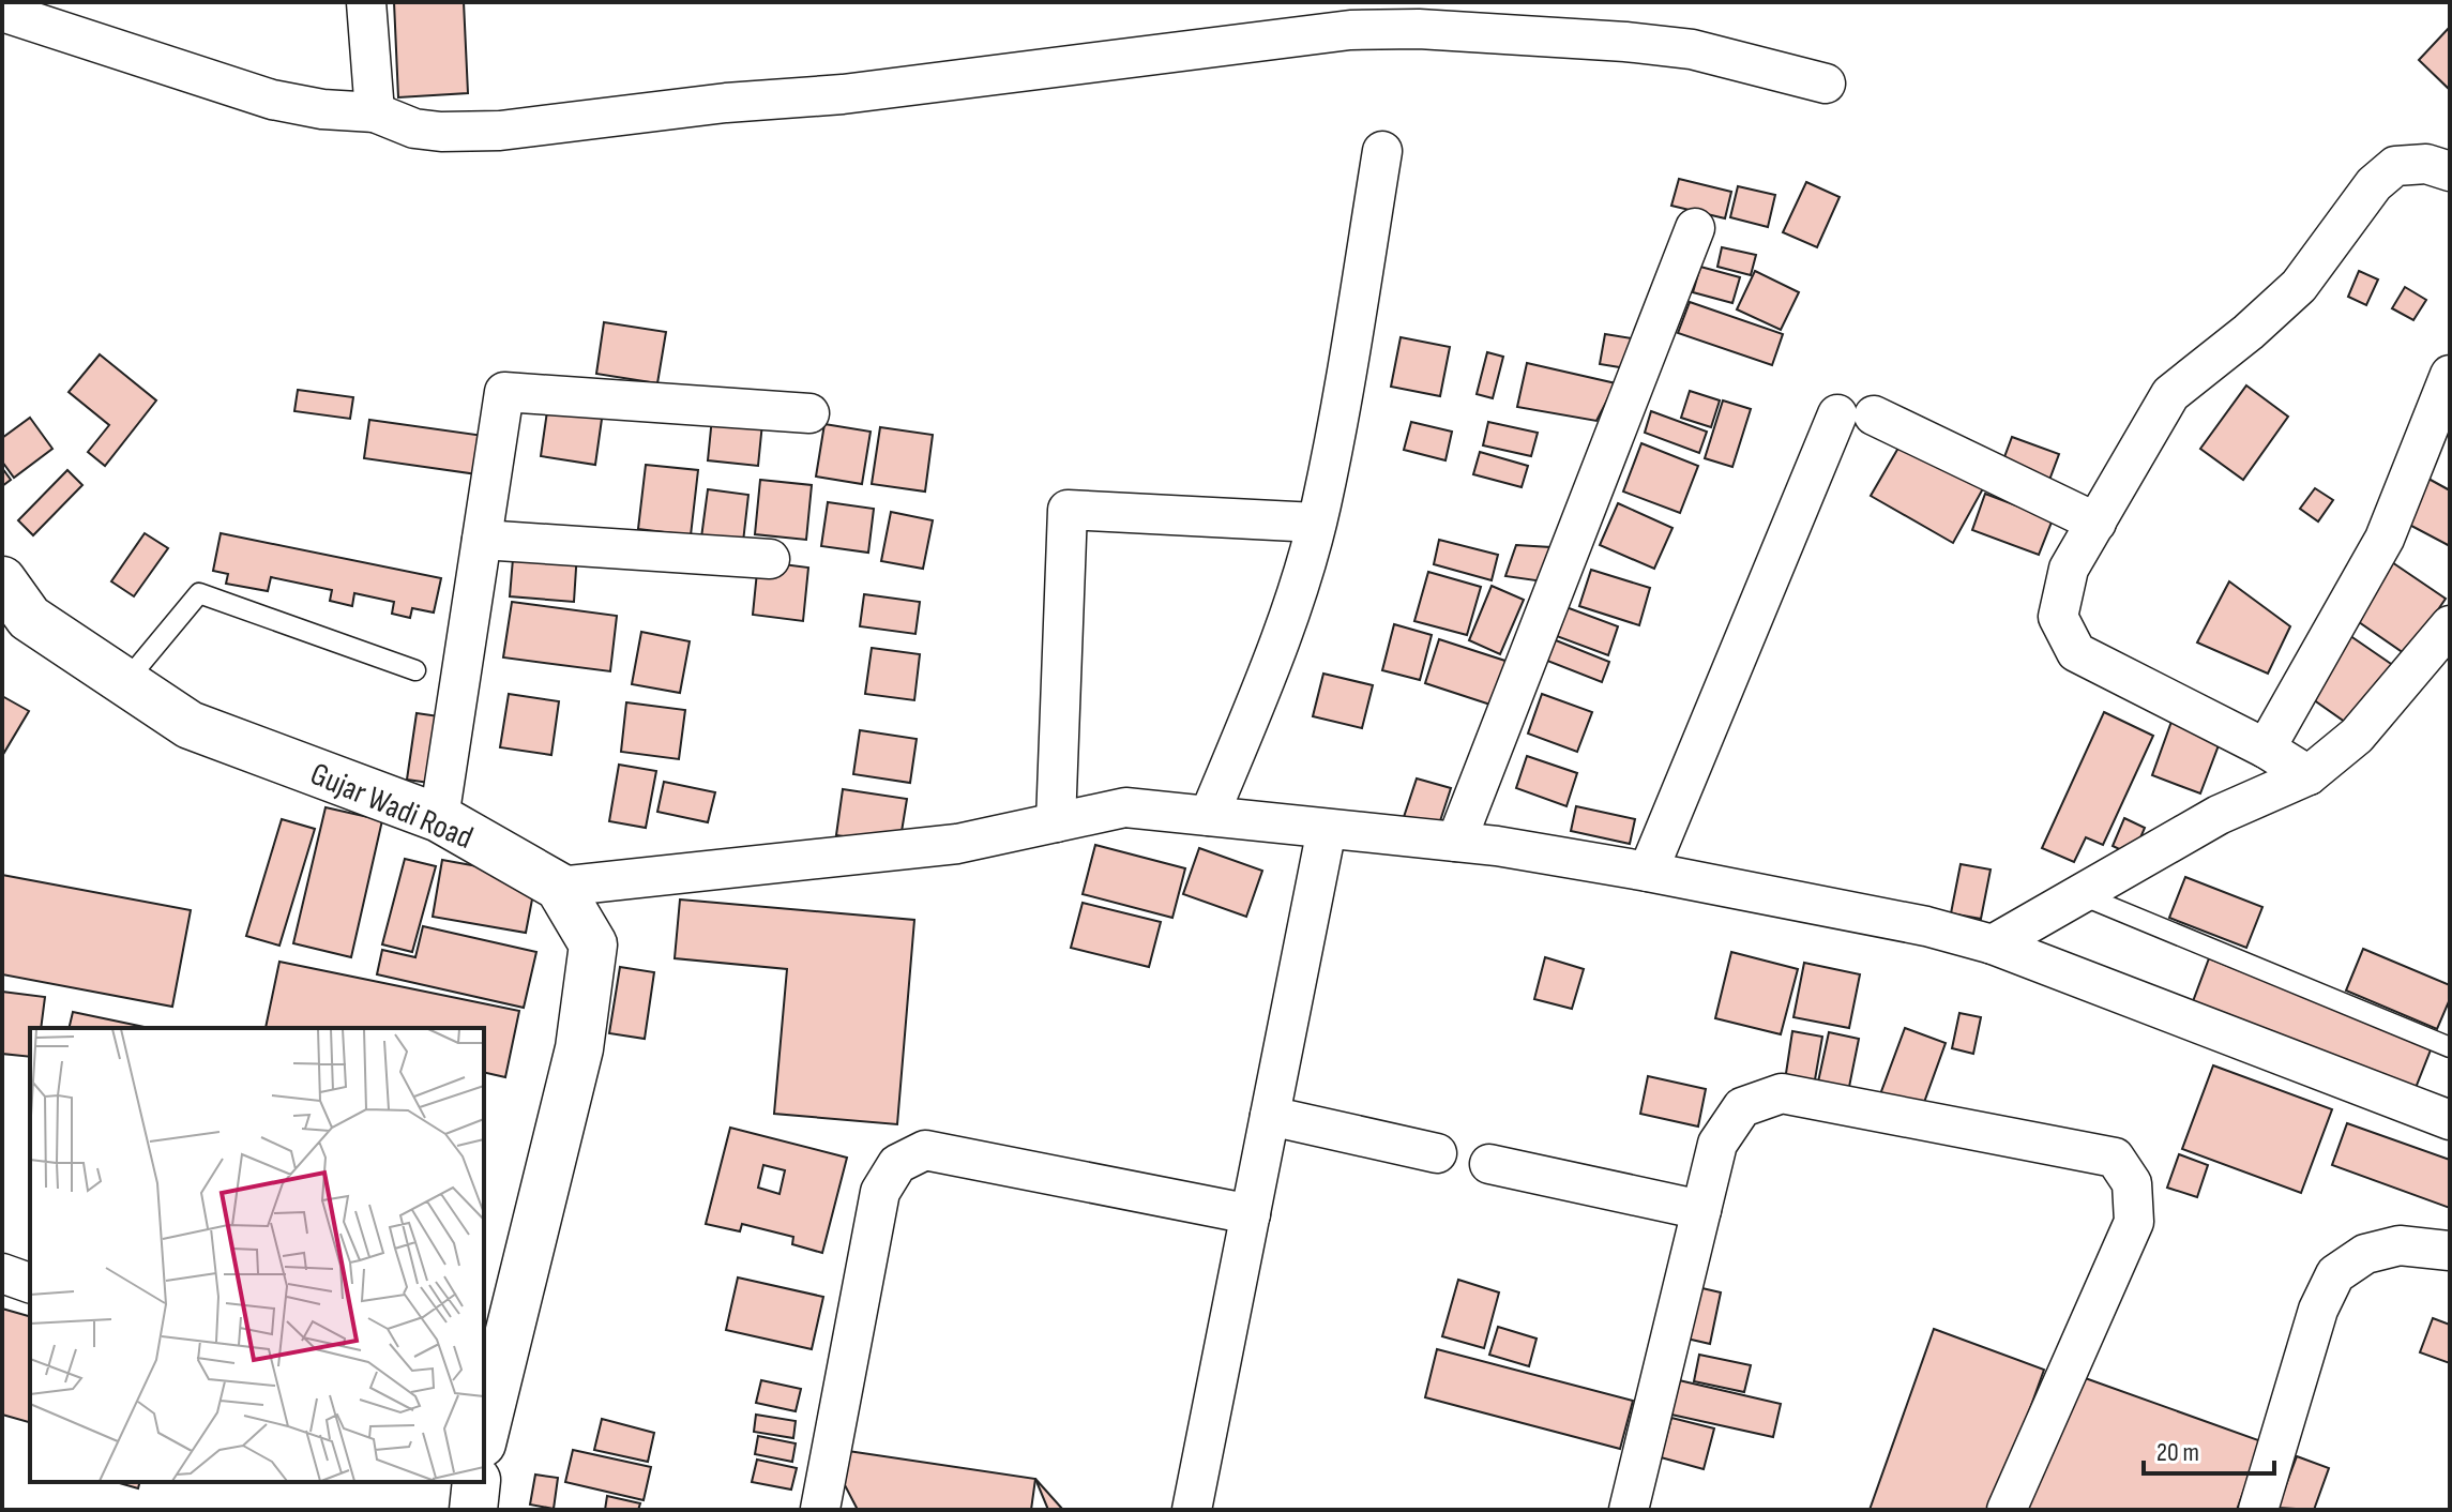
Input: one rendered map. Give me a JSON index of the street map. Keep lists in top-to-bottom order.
{
  "streets": {
    "street": ["Gujar Wadi Road"]
  },
  "scale_bar": "20 m"
}
